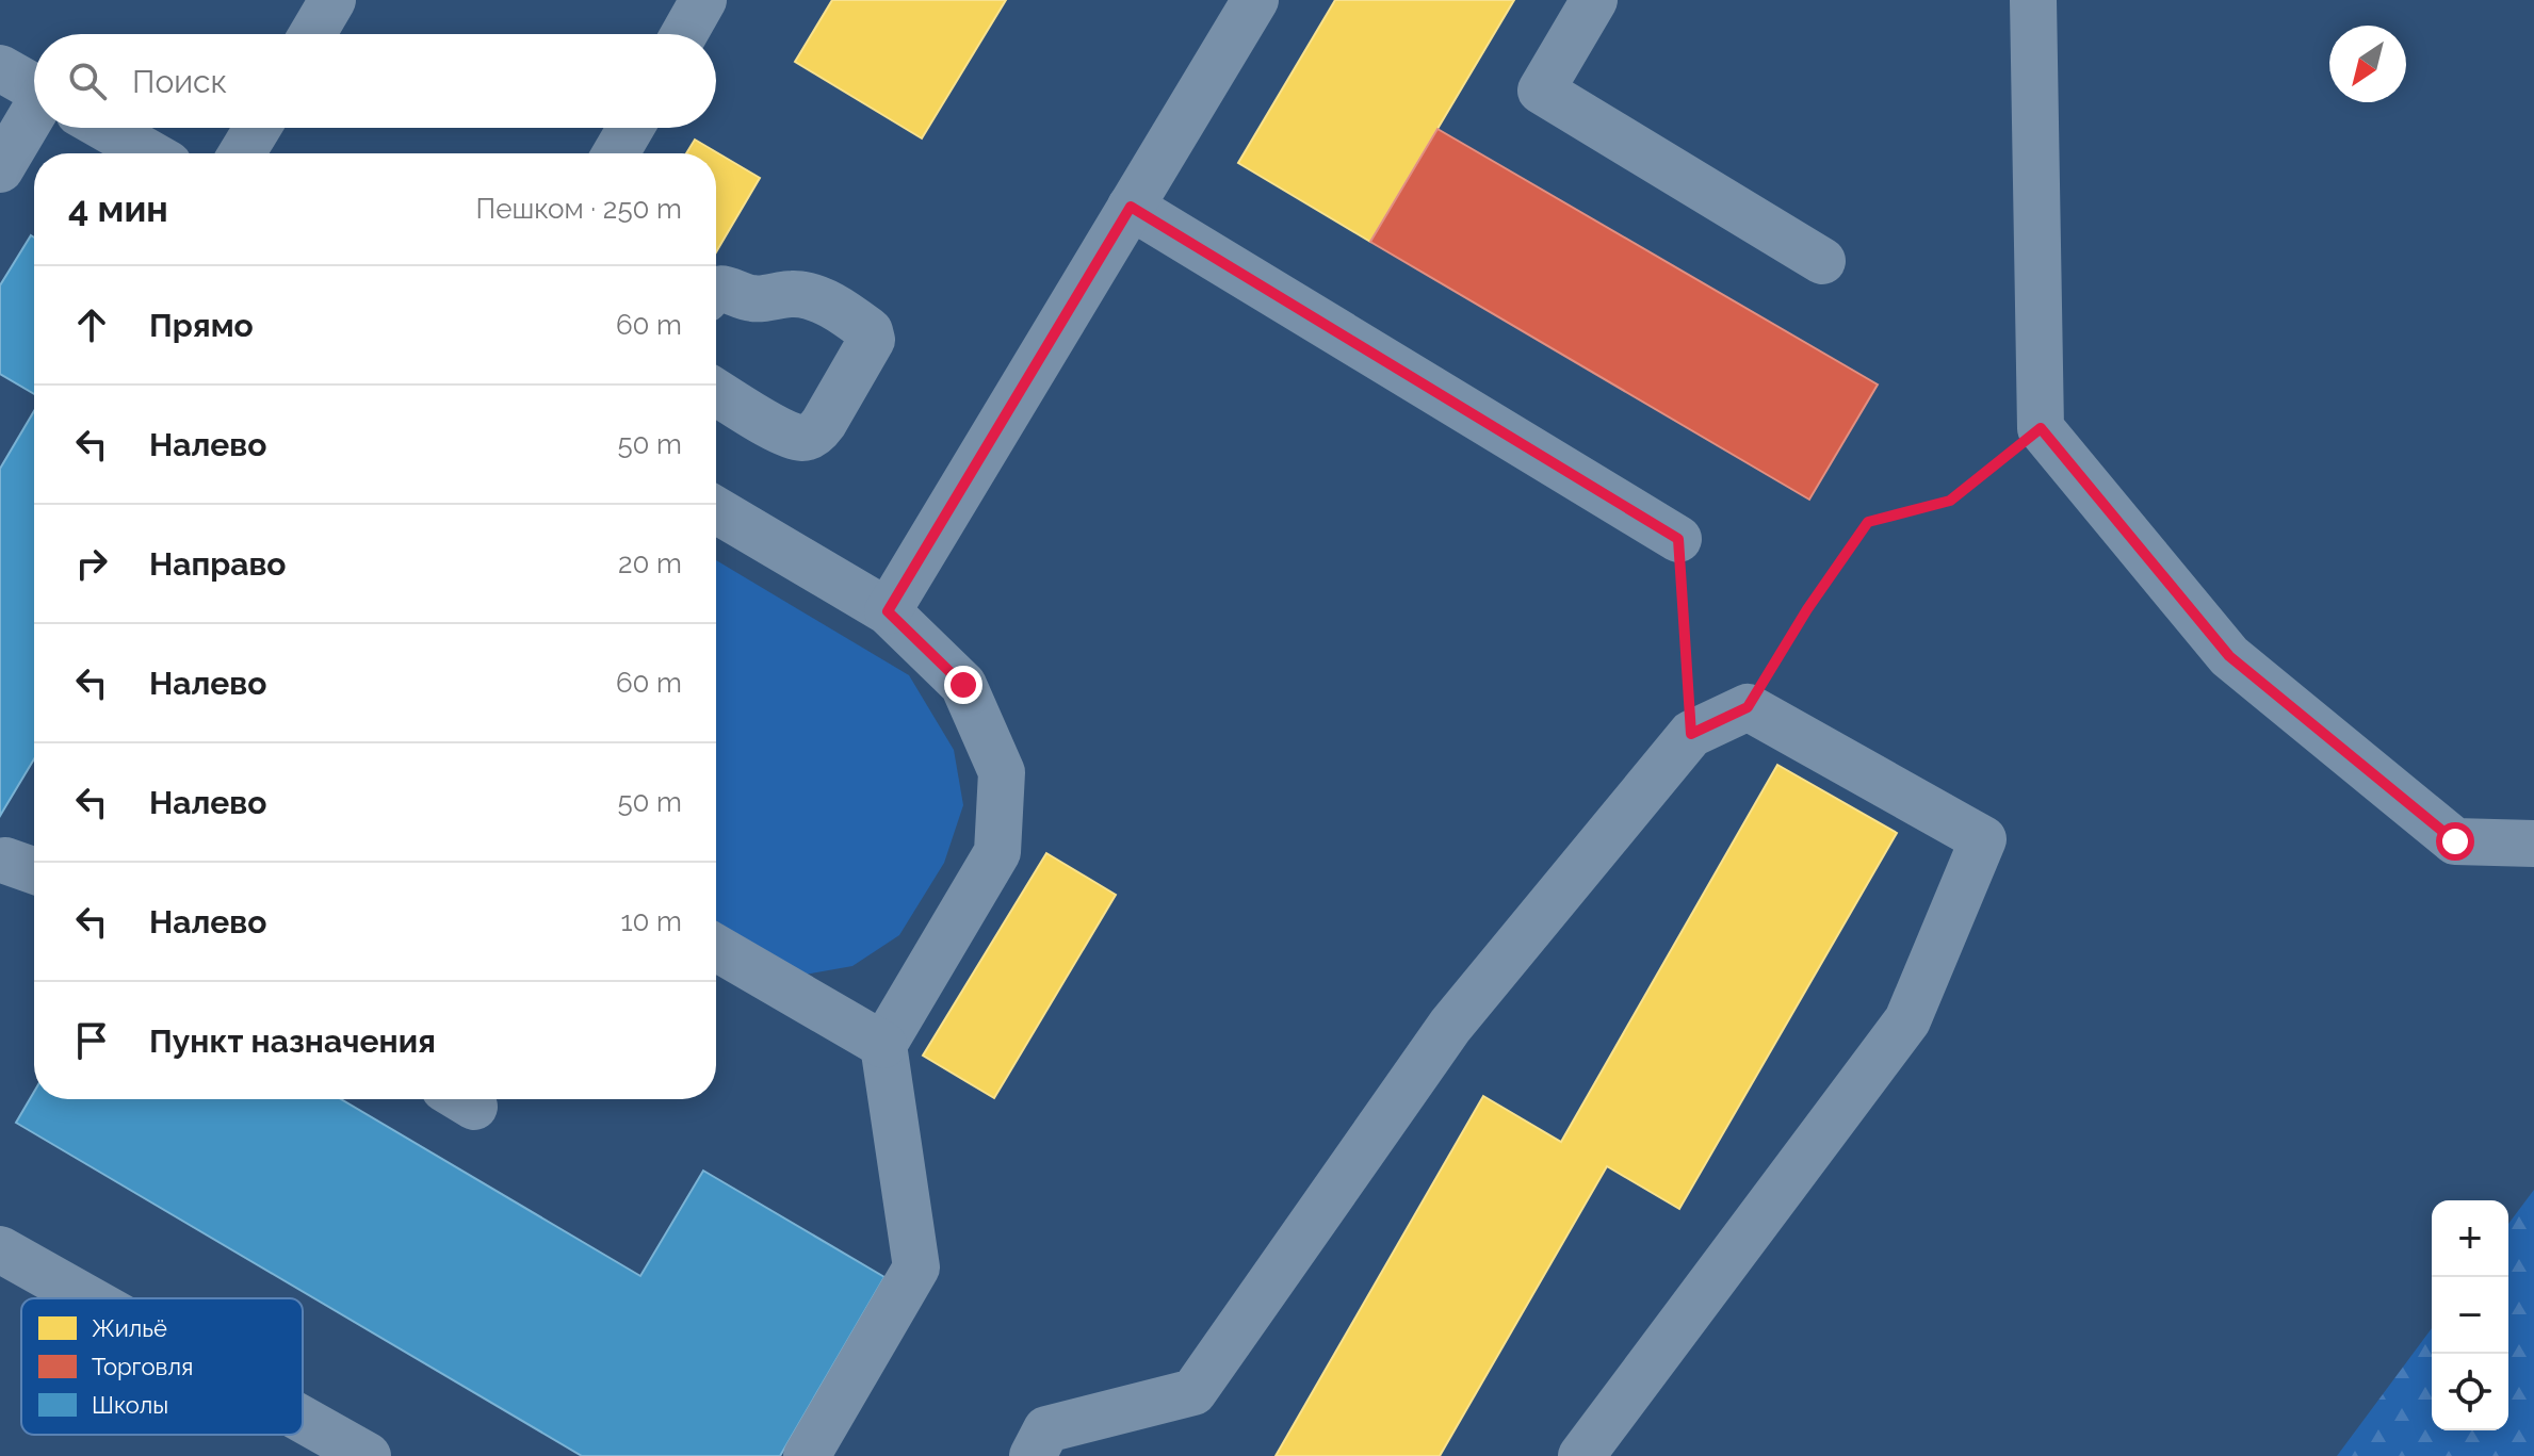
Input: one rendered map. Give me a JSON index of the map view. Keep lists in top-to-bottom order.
{
  "legend": ["Жильё", "Торговля", "Школы"],
  "north": "bottom left",
  "page": {
    "search": "Поиск",
    "heading": ["4 мин", "Пешком · 250 m"],
    "list": [
      ["Прямо", "60 m"],
      ["Налево", "50 m"],
      ["Направо", "20 m"],
      ["Налево", "60 m"],
      ["Налево", "50 m"],
      ["Налево", "10 m"],
      "Пункт назначения"
    ],
    "map_buttons": ["+", "−"]
  }
}
